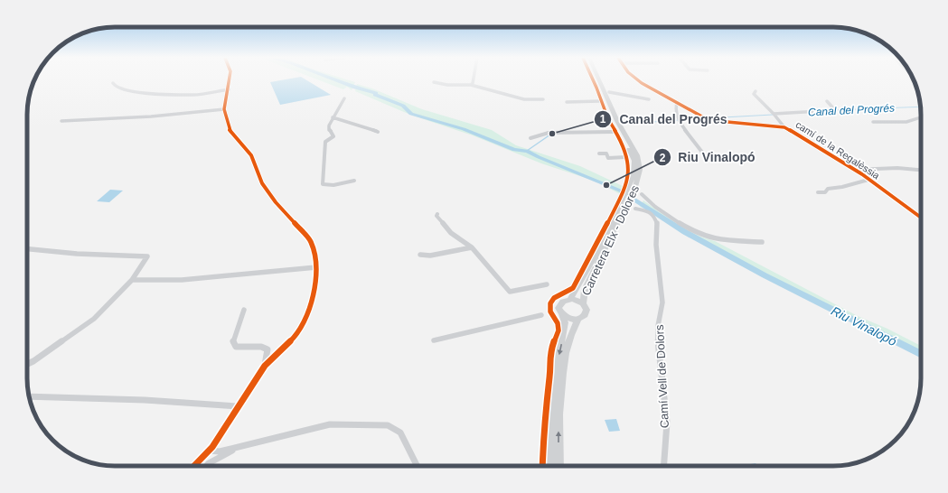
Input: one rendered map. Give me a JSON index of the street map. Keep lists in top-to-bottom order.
{
  "streets": {
    "main road": ["Carretera Elx - Dolores"],
    "street": ["camí de la Regalèssia", "Camí Vell de Dolors"]
  },
  "water": ["Canal del Progrés", "Riu Vinalopó"],
  "places": ["Canal del Progrés", "Riu Vinalopó"]
}
